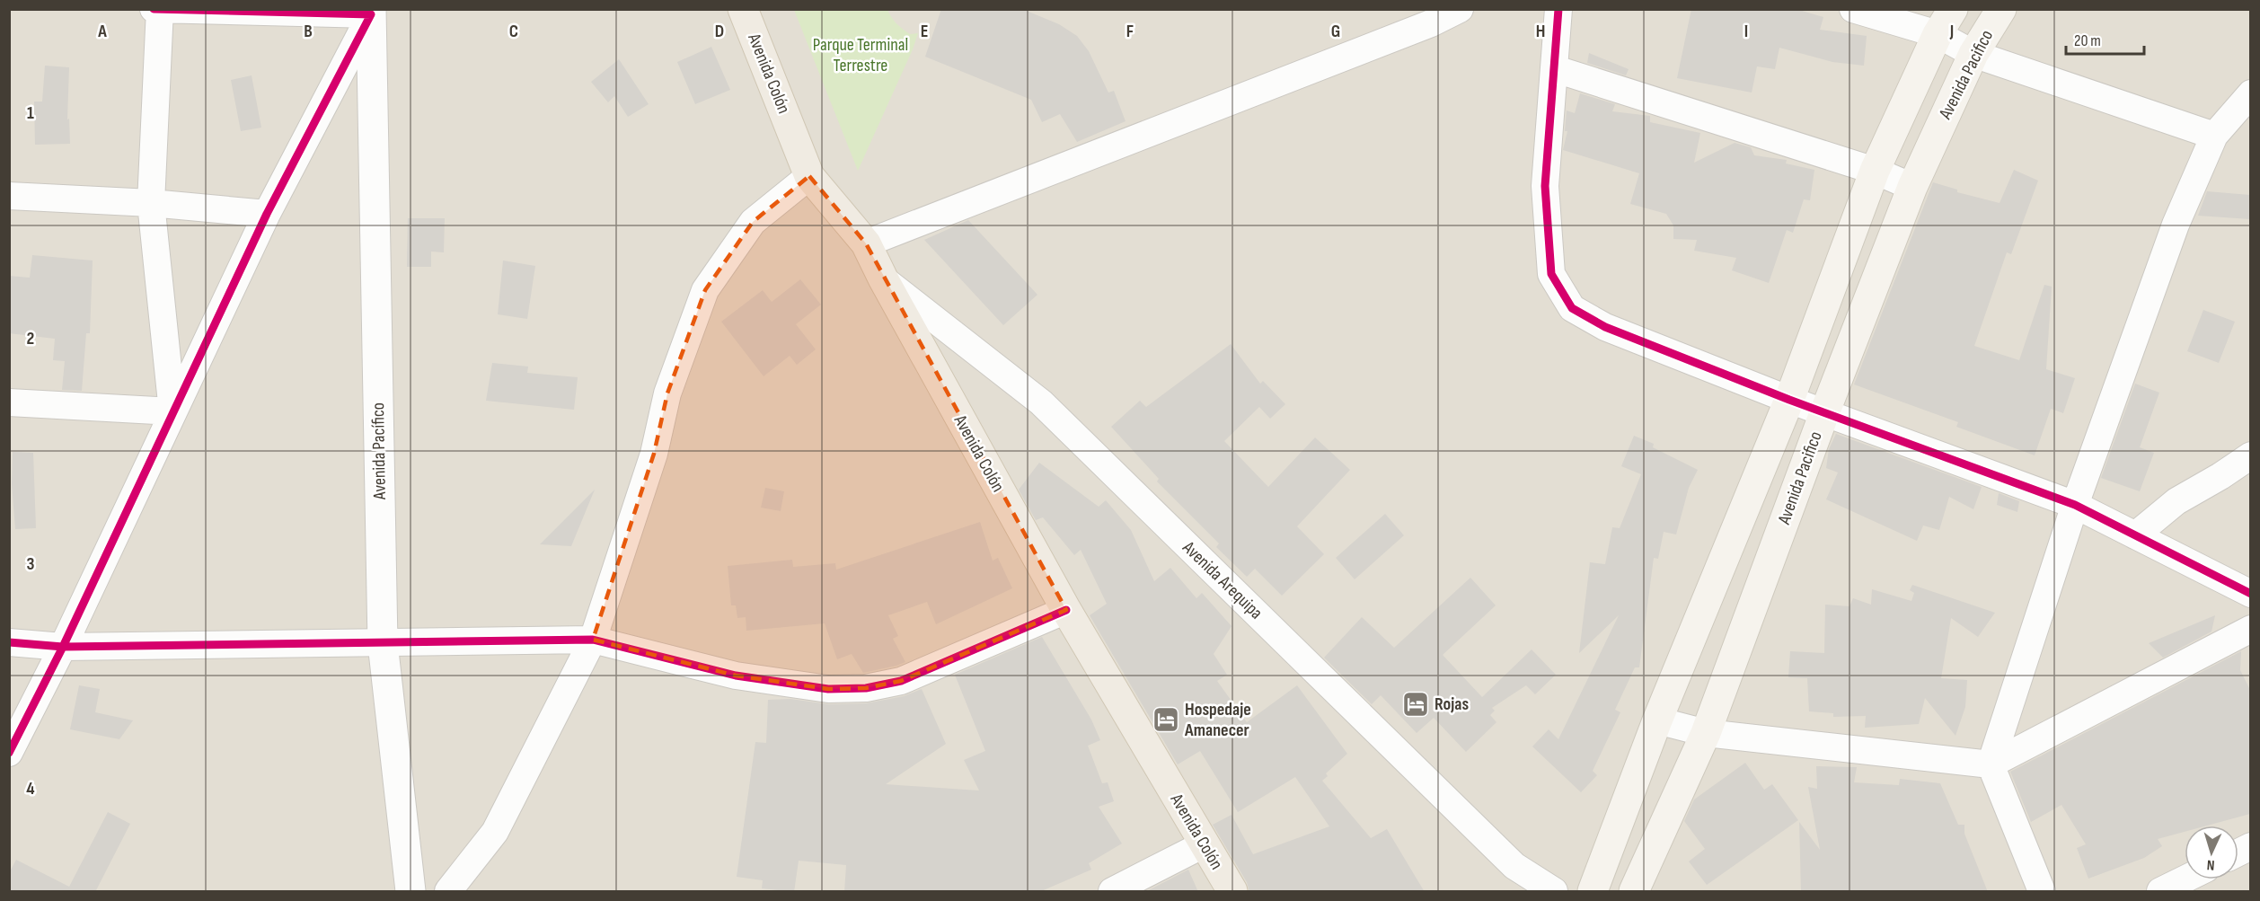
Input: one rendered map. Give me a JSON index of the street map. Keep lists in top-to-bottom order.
{
  "streets": {
    "main road": ["Avenida Colón", "Avenida Pacifico"],
    "street": ["Avenida Pacífico", "Avenida Arequipa"]
  },
  "crossings": [
    ["Avenida Colón", "Avenida Arequipa"]
  ],
  "parks": ["Parque Terminal Terrestre"],
  "places": {
    "hotel": ["Rojas", "Hospedaje Amanecer"]
  },
  "scale_bar": "20 m",
  "north": "bottom",
  "grid": {
    "columns": [
      "A",
      "B",
      "C",
      "D",
      "E",
      "F",
      "G",
      "H",
      "I",
      "J"
    ],
    "rows": [
      "1",
      "2",
      "3",
      "4"
    ]
  }
}
